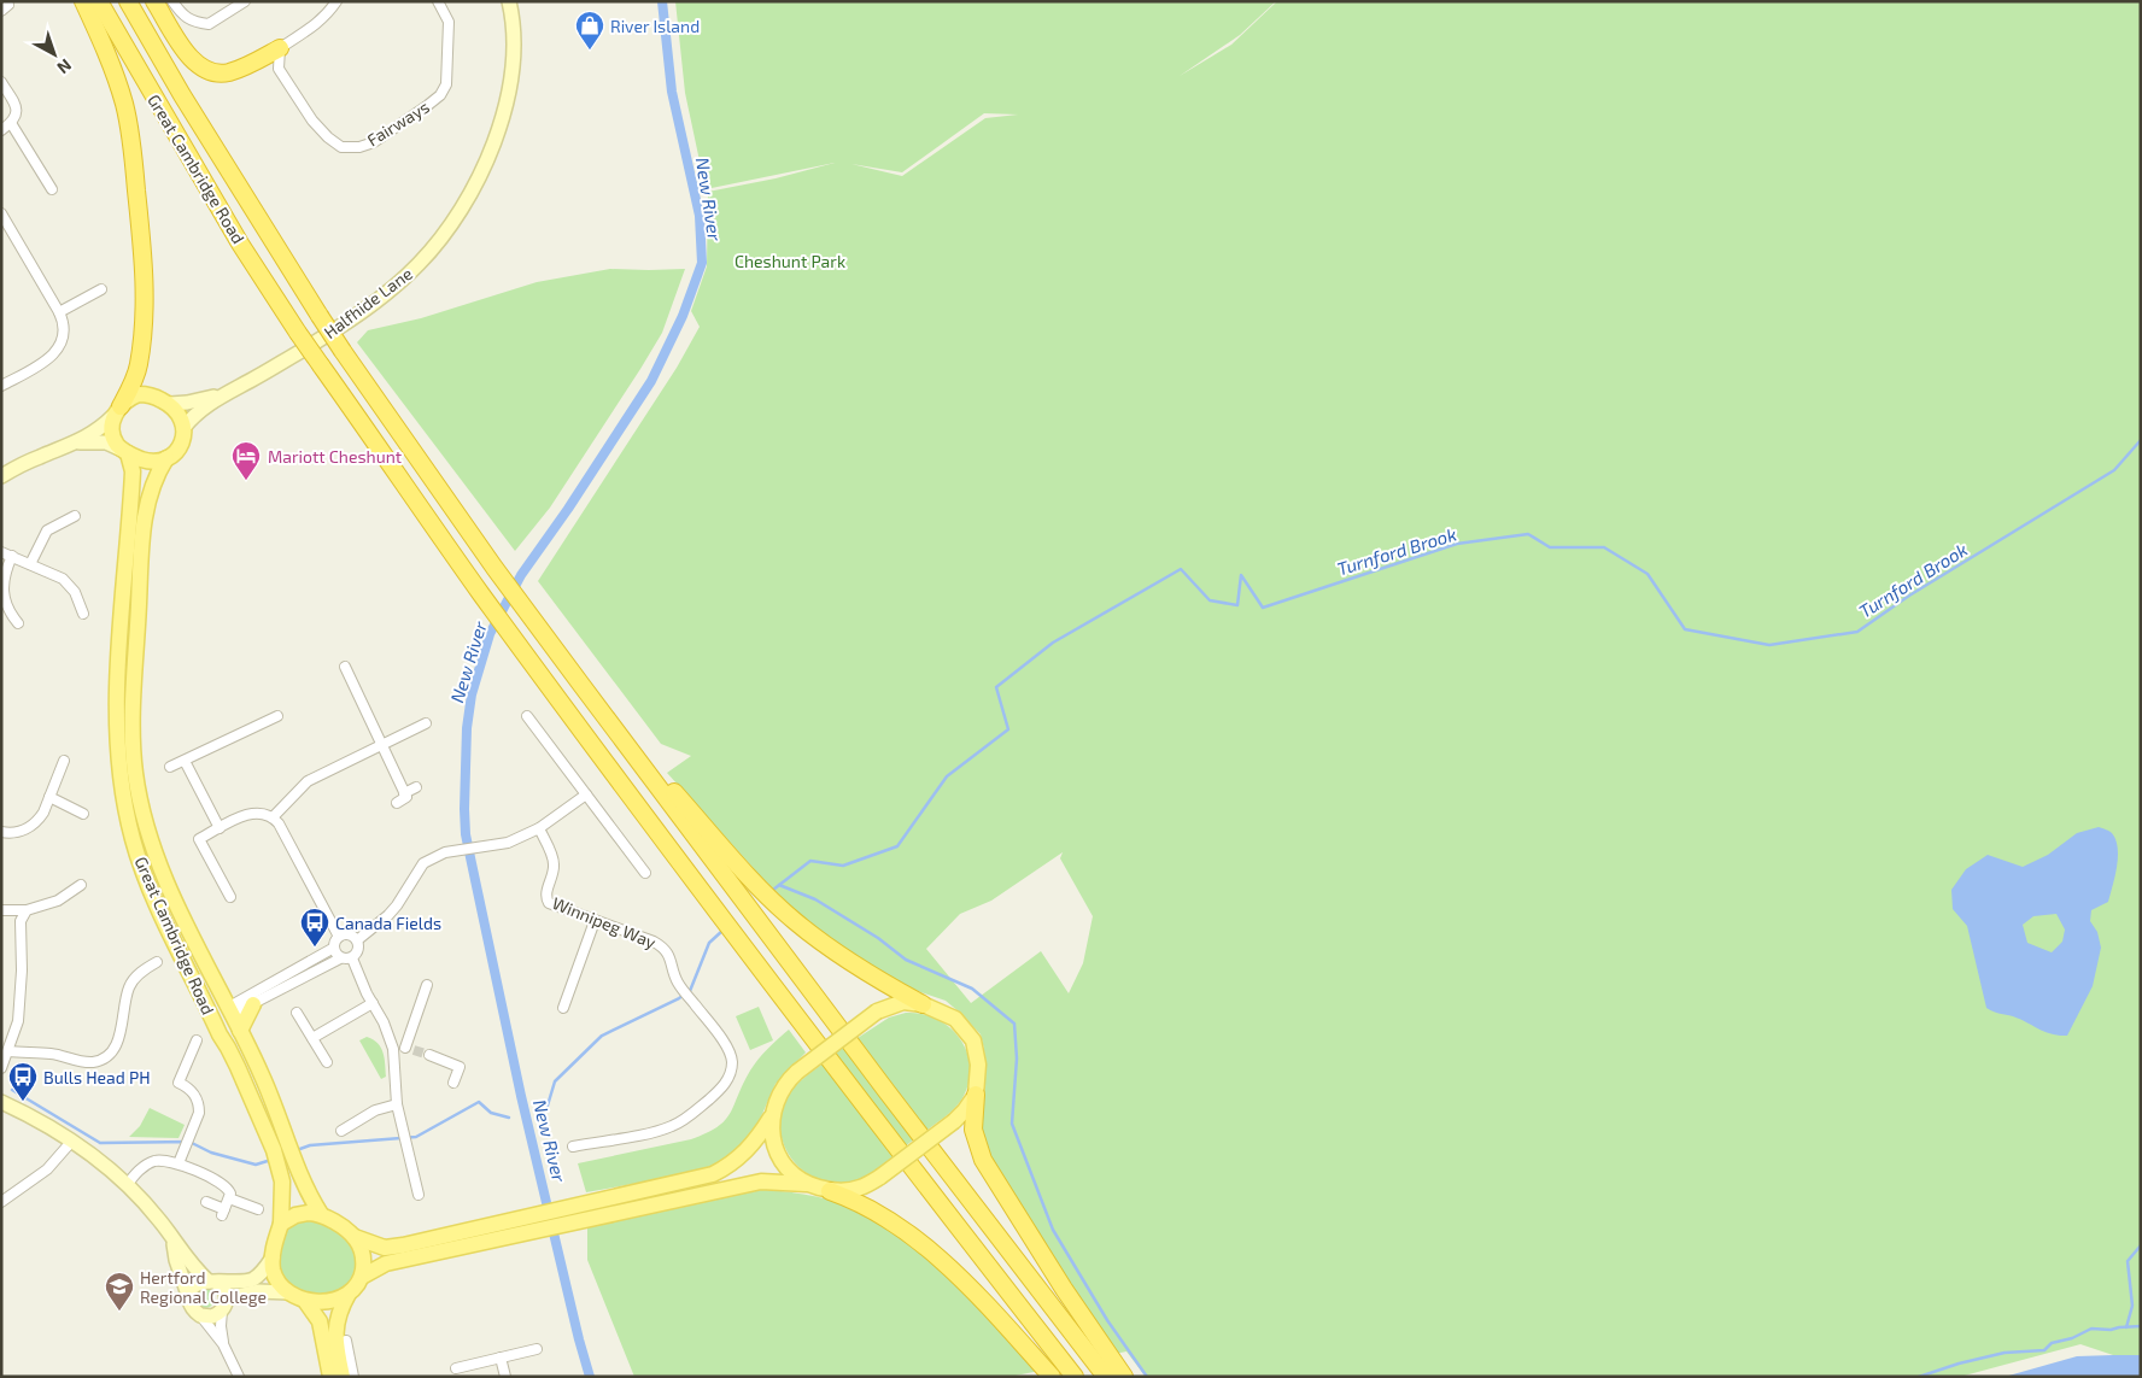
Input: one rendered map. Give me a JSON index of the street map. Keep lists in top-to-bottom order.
{
  "streets": {
    "highway": ["Great Cambridge Road"],
    "main road": ["Halfhide Lane"],
    "street": ["Fairways", "Winnipeg Way"]
  },
  "crossings": [
    ["Great Cambridge Road", "Halfhide Lane"]
  ],
  "water": ["New River", "Turnford Brook"],
  "parks": ["Cheshunt Park"],
  "places": {
    "shop": ["River Island"],
    "hotel": ["Mariott Cheshunt"],
    "bus stop": ["Canada Fields", "Bulls Head PH"],
    "school or university": ["Hertford Regional College"]
  },
  "north": "bottom right"
}
